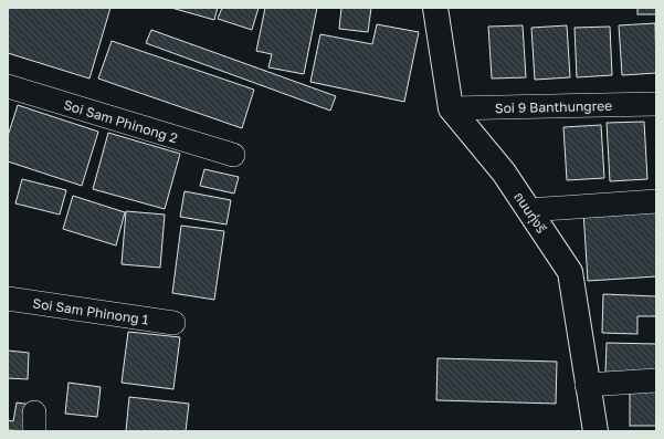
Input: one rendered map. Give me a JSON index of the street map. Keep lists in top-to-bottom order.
{
  "streets": {
    "street": [
      "Soi 9 Banthungree",
      "Soi Sam Phinong 2",
      "ถนนทุ่งรี",
      "Soi Sam Phinong 1"
    ]
  },
  "crossings": [
    ["Soi 9 Banthungree", "ถนนทุ่งรี"]
  ]
}
